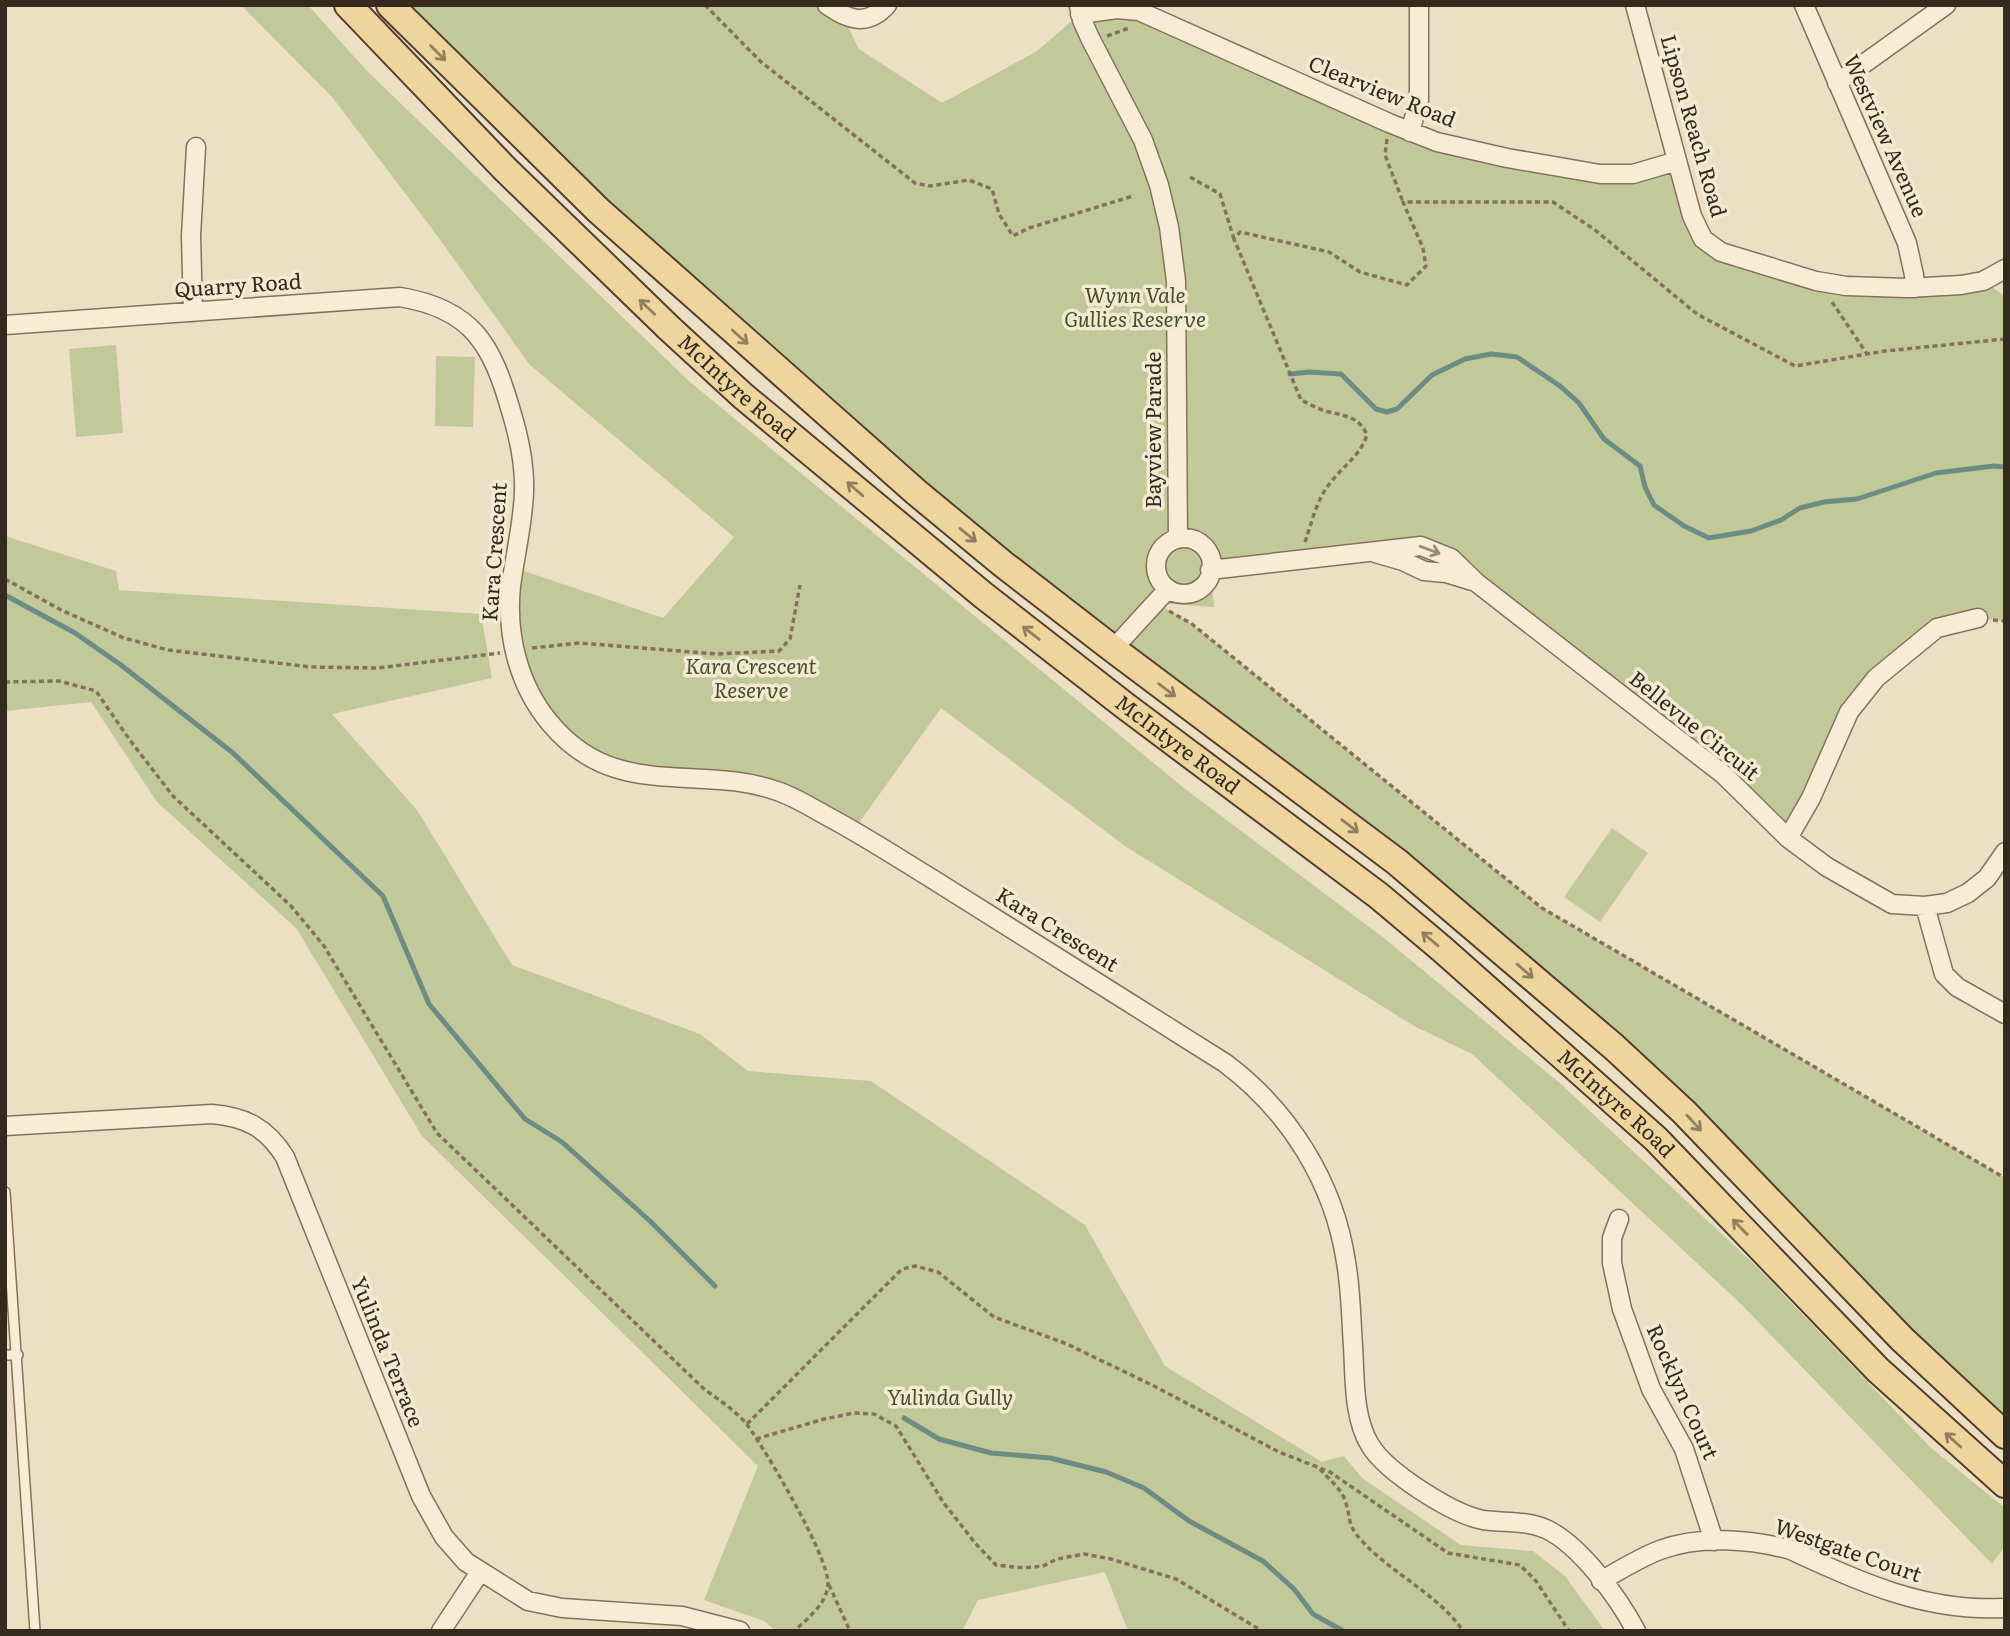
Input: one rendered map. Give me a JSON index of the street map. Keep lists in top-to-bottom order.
{
  "streets": {
    "main road": ["McIntyre Road"],
    "street": [
      "Clearview Road",
      "Lipson Reach Road",
      "Westview Avenue",
      "Quarry Road",
      "Bayview Parade",
      "Kara Crescent",
      "Bellevue Circuit",
      "Yulinda Terrace",
      "Rocklyn Court",
      "Westgate Court"
    ]
  },
  "crossings": [
    ["Clearview Road", "Lipson Reach Road"],
    ["Clearview Road", "Bayview Parade"],
    ["Lipson Reach Road", "Westview Avenue"],
    ["Quarry Road", "Kara Crescent"],
    ["Bayview Parade", "Bellevue Circuit"],
    ["Kara Crescent", "Westgate Court"],
    ["Rocklyn Court", "Westgate Court"]
  ],
  "parks": ["Wynn Vale Gullies Reserve", "Kara Crescent Reserve", "Yulinda Gully"]
}
